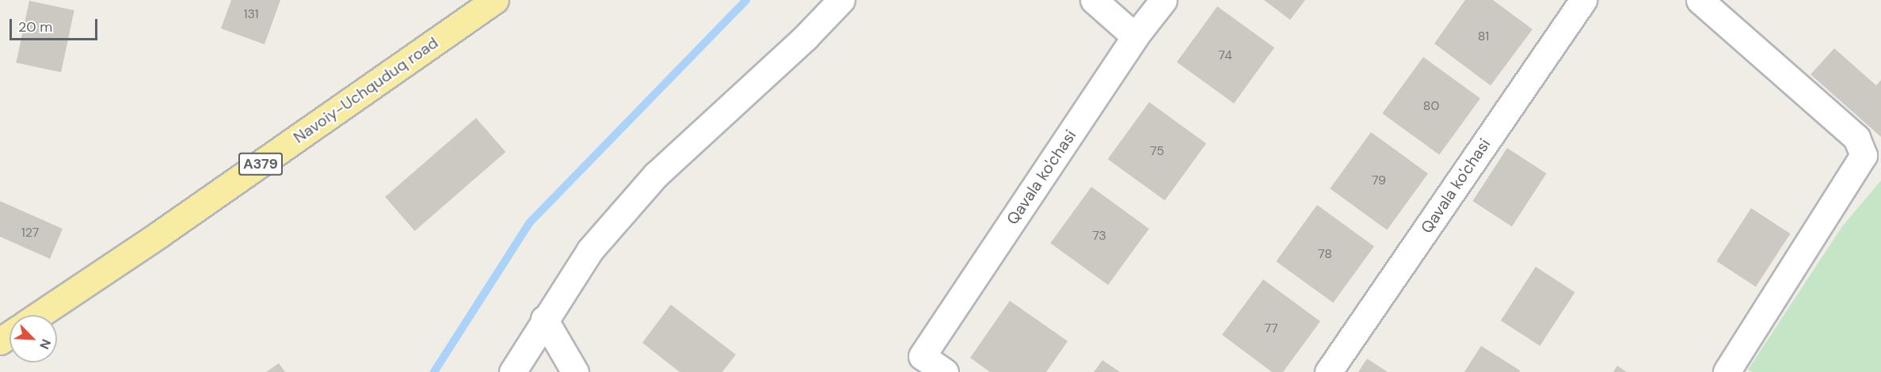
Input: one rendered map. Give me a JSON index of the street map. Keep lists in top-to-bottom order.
{
  "streets": {
    "highway": ["Navoiy-Uchquduq road", "A379"],
    "street": ["Qavala ko'chasi"]
  },
  "house_numbers": [
    "131",
    "81",
    "74",
    "80",
    "75",
    "79",
    "127",
    "73",
    "78",
    "77"
  ],
  "scale_bar": "20 m",
  "north": "bottom right"
}
